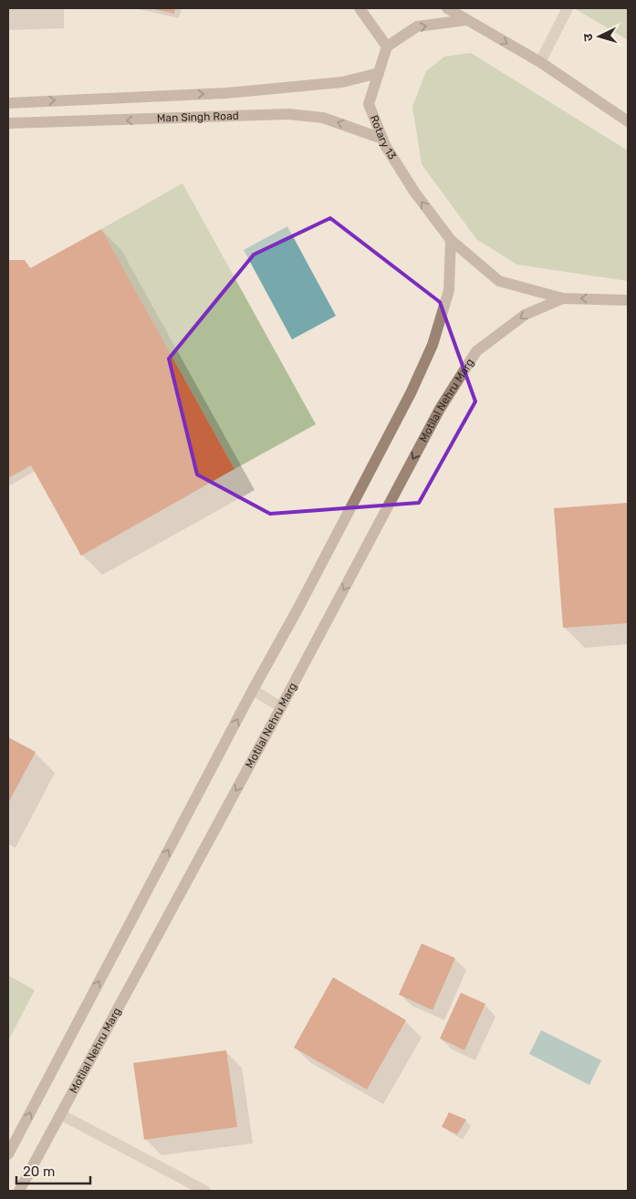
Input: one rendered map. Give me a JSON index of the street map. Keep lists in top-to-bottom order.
{
  "streets": {
    "main road": ["Man Singh Road", "Rotary 13", "Motilal Nehru Marg"]
  },
  "crossings": [
    ["Man Singh Road", "Rotary 13"],
    ["Rotary 13", "Motilal Nehru Marg"]
  ],
  "one_way": ["Rotary 13"],
  "scale_bar": "20 m",
  "north": "left"
}
